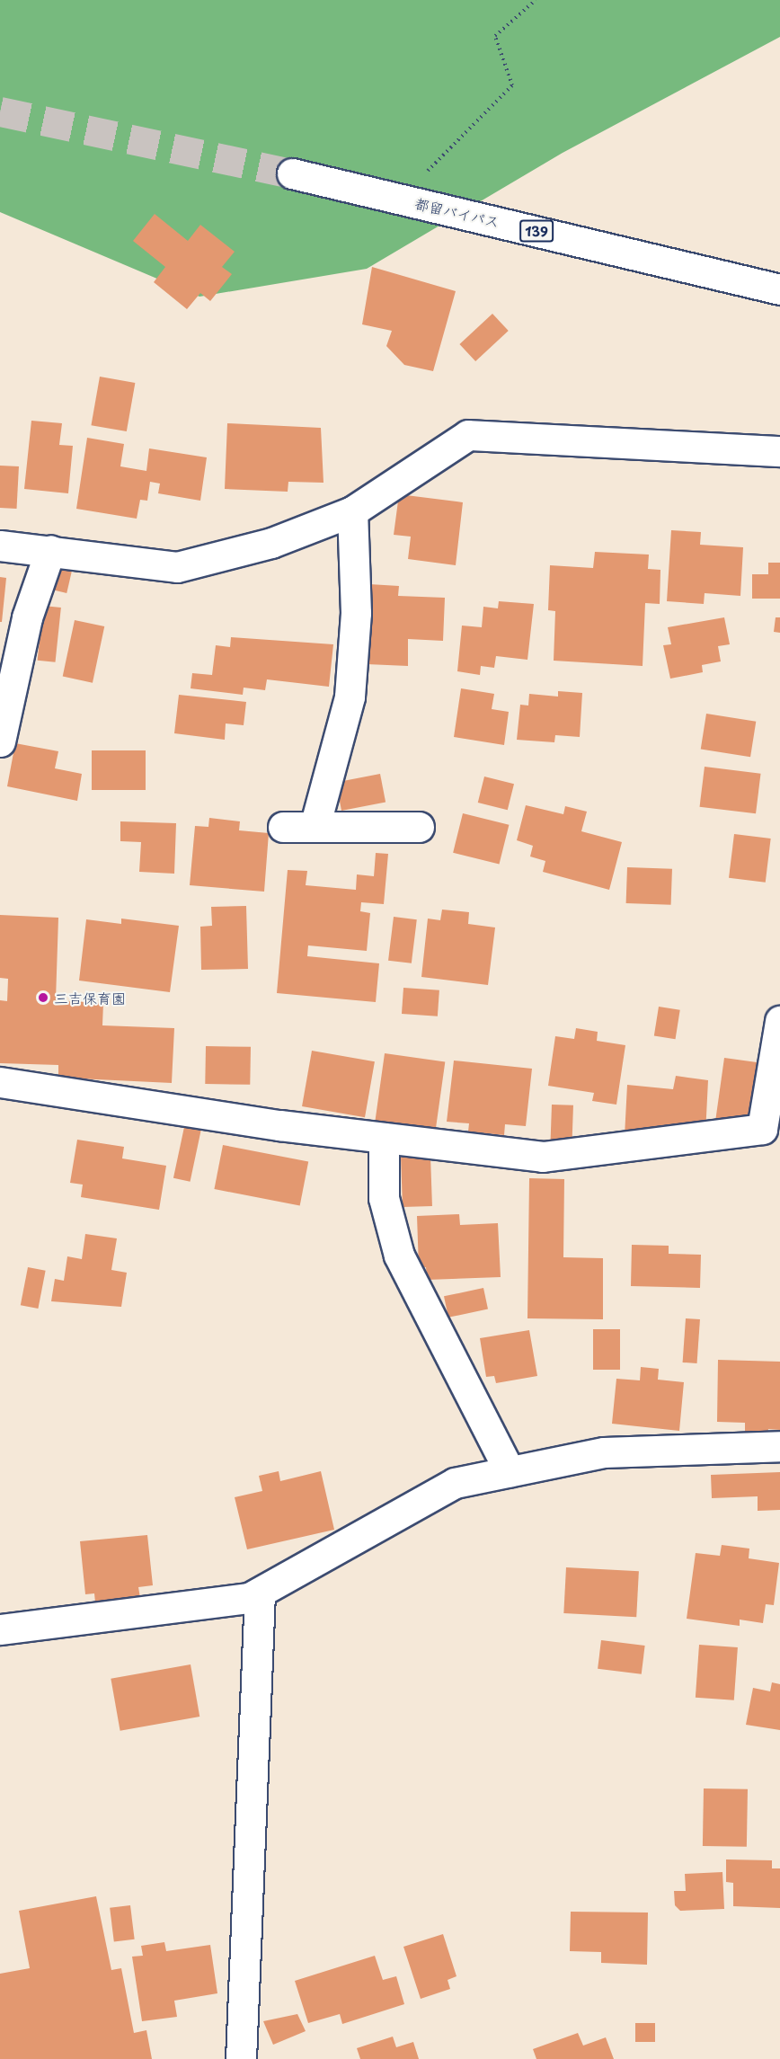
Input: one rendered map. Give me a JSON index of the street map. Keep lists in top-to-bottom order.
{
  "streets": {
    "main road": ["都留バイパス", "139"]
  },
  "places": ["三吉保育園"]
}
